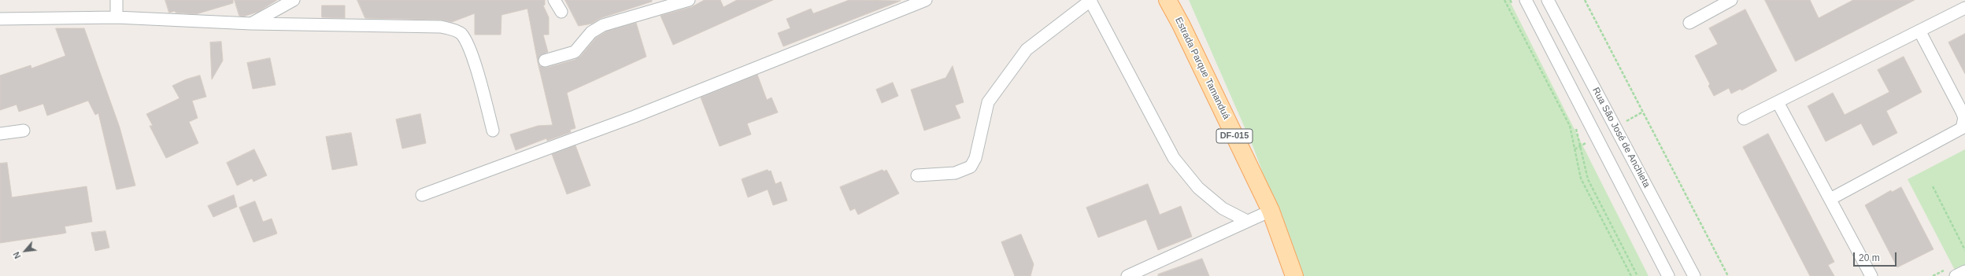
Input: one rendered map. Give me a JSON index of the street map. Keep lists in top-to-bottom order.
{
  "streets": {
    "main road": ["Estrada Parque Tamanduá", "DF-015"],
    "street": ["Rua São José de Anchieta"]
  },
  "scale_bar": "20 m",
  "north": "bottom left"
}
